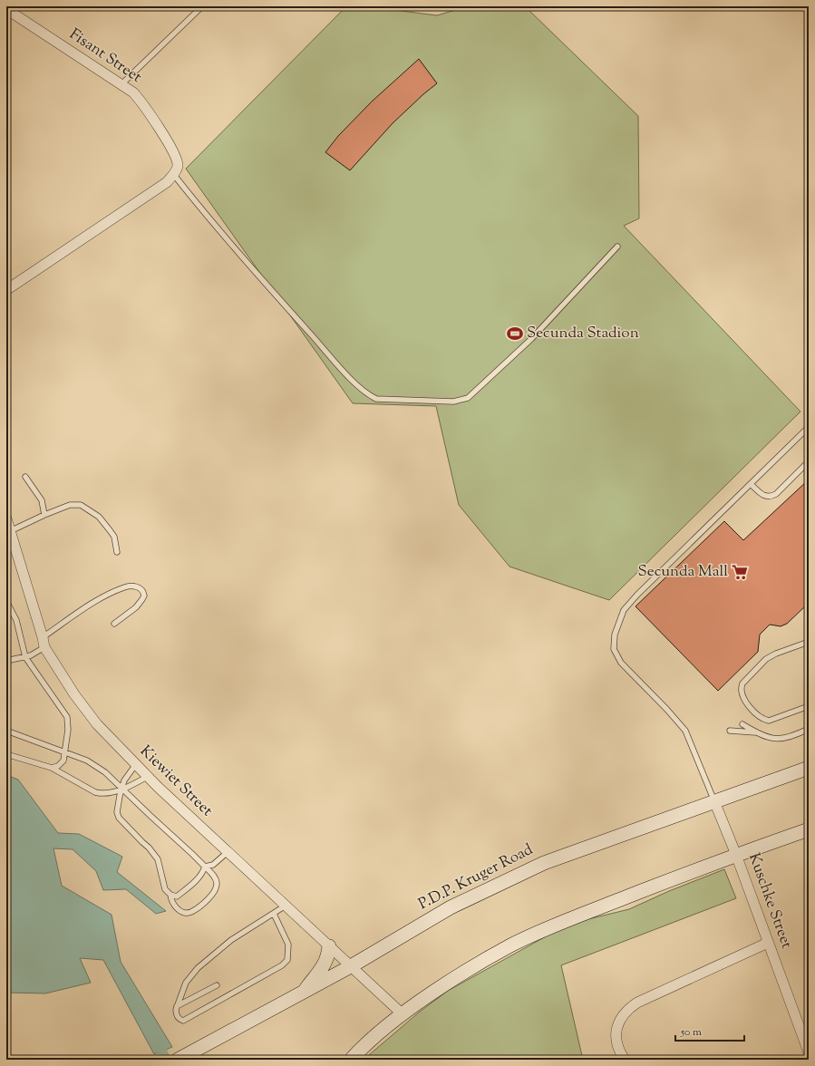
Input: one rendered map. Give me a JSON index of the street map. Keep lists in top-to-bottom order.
{
  "streets": {
    "street": [
      "Fisant Street",
      "Kiewiet Street",
      "P.D.P. Kruger Road",
      "Kuschke Street"
    ]
  },
  "crossings": [
    ["Kiewiet Street", "P.D.P. Kruger Road"],
    ["P.D.P. Kruger Road", "Kuschke Street"]
  ],
  "places": {
    "sports": ["Secunda Stadion"],
    "supermarket": ["Secunda Mall"]
  },
  "scale_bar": "50 m"
}
